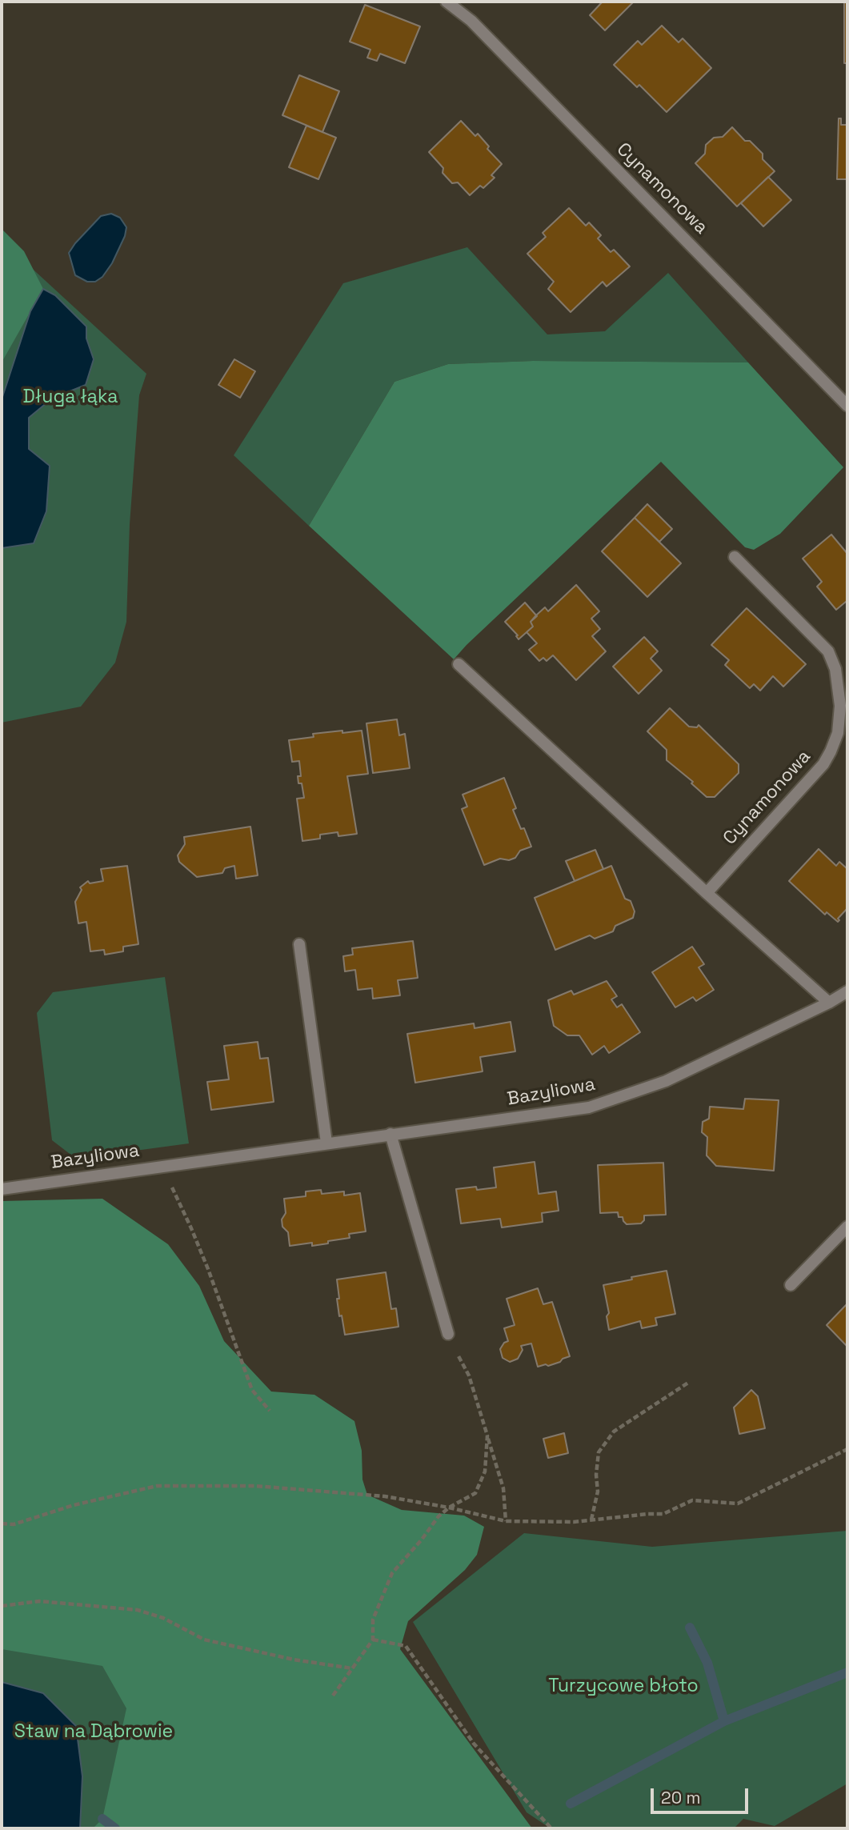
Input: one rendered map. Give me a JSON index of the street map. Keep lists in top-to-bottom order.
{
  "streets": {
    "street": ["Cynamonowa", "Bazyliowa"]
  },
  "parks": ["Długa łąka", "Turzycowe błoto", "Staw na Dąbrowie"],
  "scale_bar": "20 m"
}
